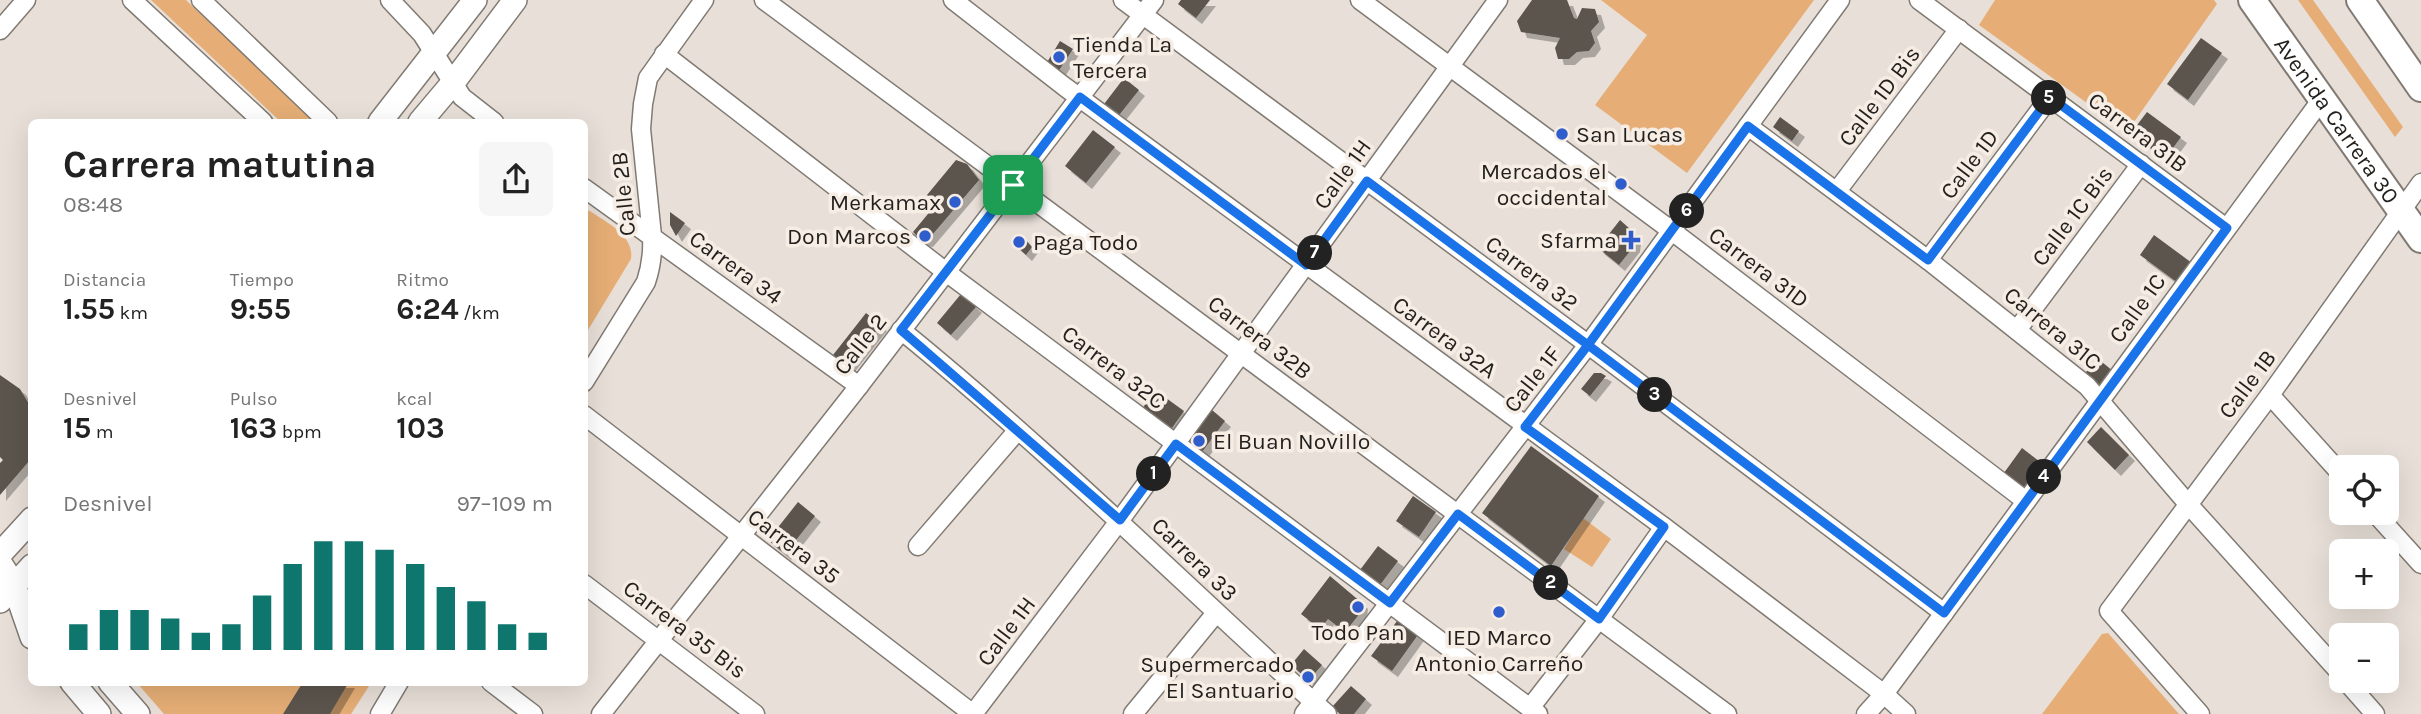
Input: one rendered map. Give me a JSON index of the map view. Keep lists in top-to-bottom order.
{
  "streets": {
    "highway": ["Avenida Carrera 30"],
    "street": [
      "Calle 1D Bis",
      "Carrera 31B",
      "Calle 1D",
      "Calle 1H",
      "Calle 2B",
      "Calle 1C Bis",
      "Carrera 34",
      "Carrera 31D",
      "Carrera 32",
      "Calle 1C",
      "Carrera 31C",
      "Carrera 32B",
      "Carrera 32A",
      "Calle 2",
      "Carrera 32C",
      "Calle 1F",
      "Calle 1B",
      "Carrera 35",
      "Carrera 33",
      "Carrera 35 Bis"
    ]
  },
  "crossings": [
    ["Calle 1D Bis", "Carrera 31B"],
    ["Calle 1D Bis", "Carrera 31C"],
    ["Avenida Carrera 30", "Calle 1C"],
    ["Avenida Carrera 30", "Calle 1B"],
    ["Carrera 31B", "Calle 1D"],
    ["Carrera 31B", "Calle 1C Bis"],
    ["Carrera 31B", "Calle 1C"],
    ["Calle 1D", "Carrera 31C"],
    ["Calle 1H", "Carrera 31D"],
    ["Calle 1H", "Carrera 32"],
    ["Calle 1H", "Carrera 32B"],
    ["Calle 1H", "Carrera 32A"],
    ["Calle 1H", "Carrera 32C"],
    ["Calle 1H", "Carrera 35"],
    ["Calle 1H", "Carrera 33"],
    ["Calle 2B", "Carrera 34"],
    ["Calle 2B", "Carrera 32C"],
    ["Calle 1C Bis", "Carrera 31C"],
    ["Carrera 34", "Calle 2"],
    ["Carrera 31D", "Calle 1C"],
    ["Carrera 31D", "Calle 1F"],
    ["Carrera 32", "Calle 1C"],
    ["Carrera 32", "Calle 2"],
    ["Carrera 32", "Calle 1F"],
    ["Calle 1C", "Carrera 31C"],
    ["Calle 1C", "Carrera 32A"],
    ["Carrera 31C", "Calle 1F"],
    ["Carrera 31C", "Calle 1B"],
    ["Carrera 32B", "Calle 2"],
    ["Carrera 32B", "Calle 1F"],
    ["Carrera 32A", "Calle 2"],
    ["Carrera 32A", "Calle 1F"],
    ["Calle 2", "Carrera 32C"],
    ["Calle 2", "Carrera 35"],
    ["Calle 2", "Carrera 33"],
    ["Calle 2", "Carrera 35 Bis"],
    ["Carrera 32C", "Calle 1F"],
    ["Calle 1F", "Carrera 33"]
  ],
  "places": {
    "other": [
      "Tienda La Tercera",
      "San Lucas",
      "Mercados el occidental",
      "Merkamax",
      "Don Marcos",
      "Paga Todo",
      "El Buan Novillo",
      "Todo Pan",
      "IED Marco Antonio Carreño",
      "Supermercado El Santuario"
    ],
    "health": ["Sfarma"]
  },
  "page": {
    "pins": [
      "5",
      "6",
      "7",
      "3",
      "1",
      "4",
      "2"
    ],
    "heading": ["Carrera matutina", "08:48"],
    "stats": [
      ["Distancia", "1.55 km"],
      ["Tiempo", "9:55"],
      ["Ritmo", "6:24 /km"],
      ["Desnivel", "15 m"],
      ["Pulso", "163 bpm"],
      ["kcal", "103"]
    ],
    "map_buttons": ["+", "−"],
    "chart": ["Desnivel", "97–109 m"]
  }
}
